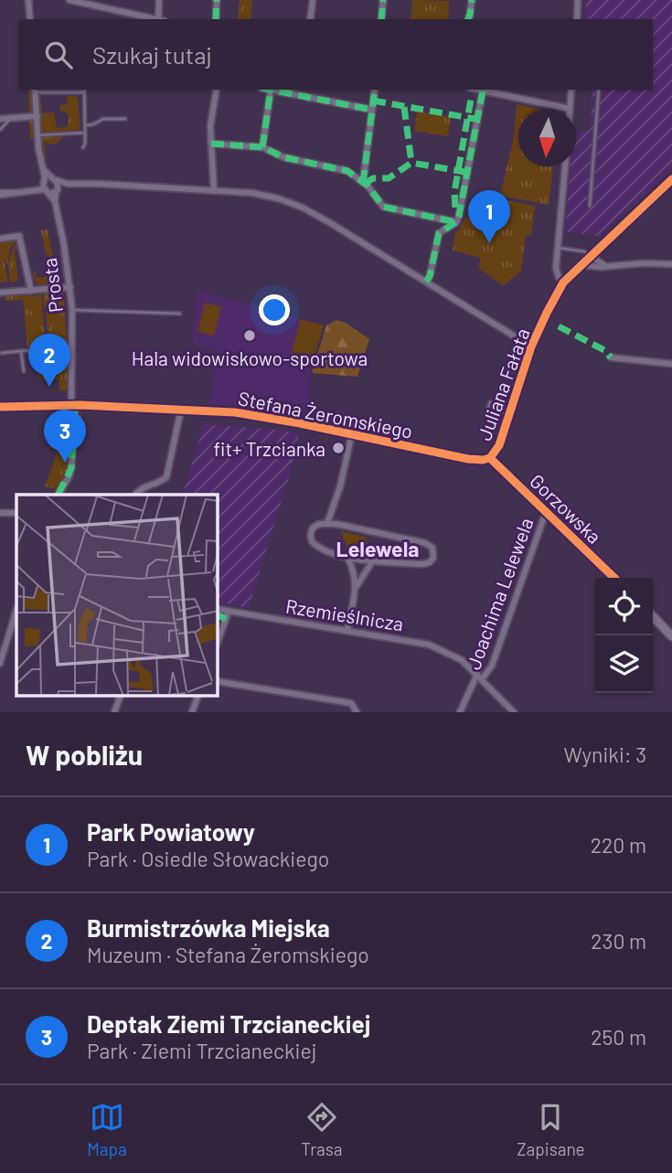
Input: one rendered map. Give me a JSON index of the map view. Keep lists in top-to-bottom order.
{
  "streets": {
    "main road": ["Juliana Fałata", "Stefana Żeromskiego", "Gorzowska"],
    "street": ["Prosta", "Joachima Lelewela", "Rzemieślnicza"]
  },
  "crossings": [
    ["Prosta", "Stefana Żeromskiego"],
    ["Juliana Fałata", "Stefana Żeromskiego"],
    ["Juliana Fałata", "Gorzowska"],
    ["Stefana Żeromskiego", "Gorzowska"],
    ["Gorzowska", "Joachima Lelewela"],
    ["Joachima Lelewela", "Rzemieślnicza"]
  ],
  "districts": ["Lelewela"],
  "places": ["Hala widowiskowo-sportowa", "fit+ Trzcianka"],
  "north": "bottom",
  "page": {
    "search": "Szukaj tutaj",
    "pins": ["1", "2", "3"],
    "heading": ["W pobliżu", "Wyniki: 3"],
    "list": [
      {
        "mark": "1",
        "name": "Park Powiatowy",
        "note": "Park · Osiedle Słowackiego",
        "value": "220 m"
      },
      {
        "mark": "2",
        "name": "Burmistrzówka Miejska",
        "note": "Muzeum · Stefana Żeromskiego",
        "value": "230 m"
      },
      {
        "mark": "3",
        "name": "Deptak Ziemi Trzcianeckiej",
        "note": "Park · Ziemi Trzcianeckiej",
        "value": "250 m"
      }
    ],
    "nav": ["Mapa", "Trasa", "Zapisane"]
  }
}
